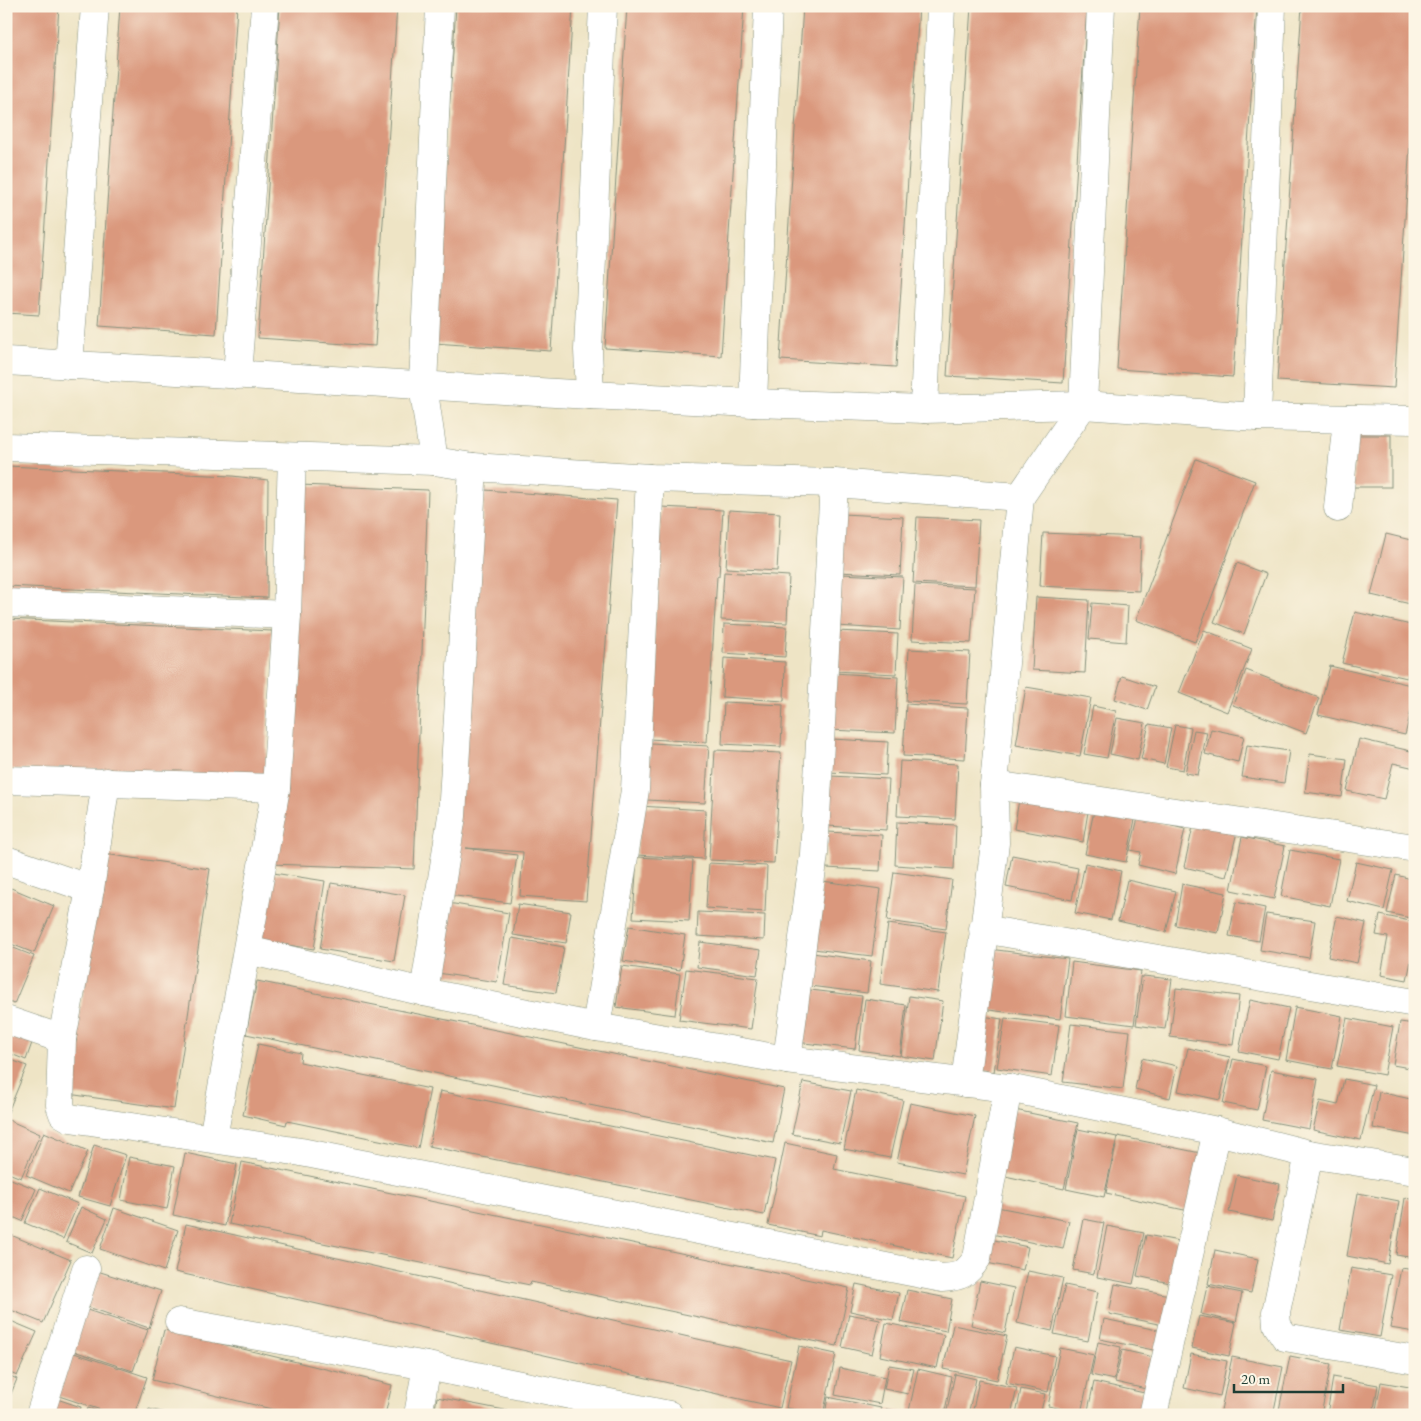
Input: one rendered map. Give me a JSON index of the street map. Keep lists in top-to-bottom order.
{
  "scale_bar": "20 m"
}
